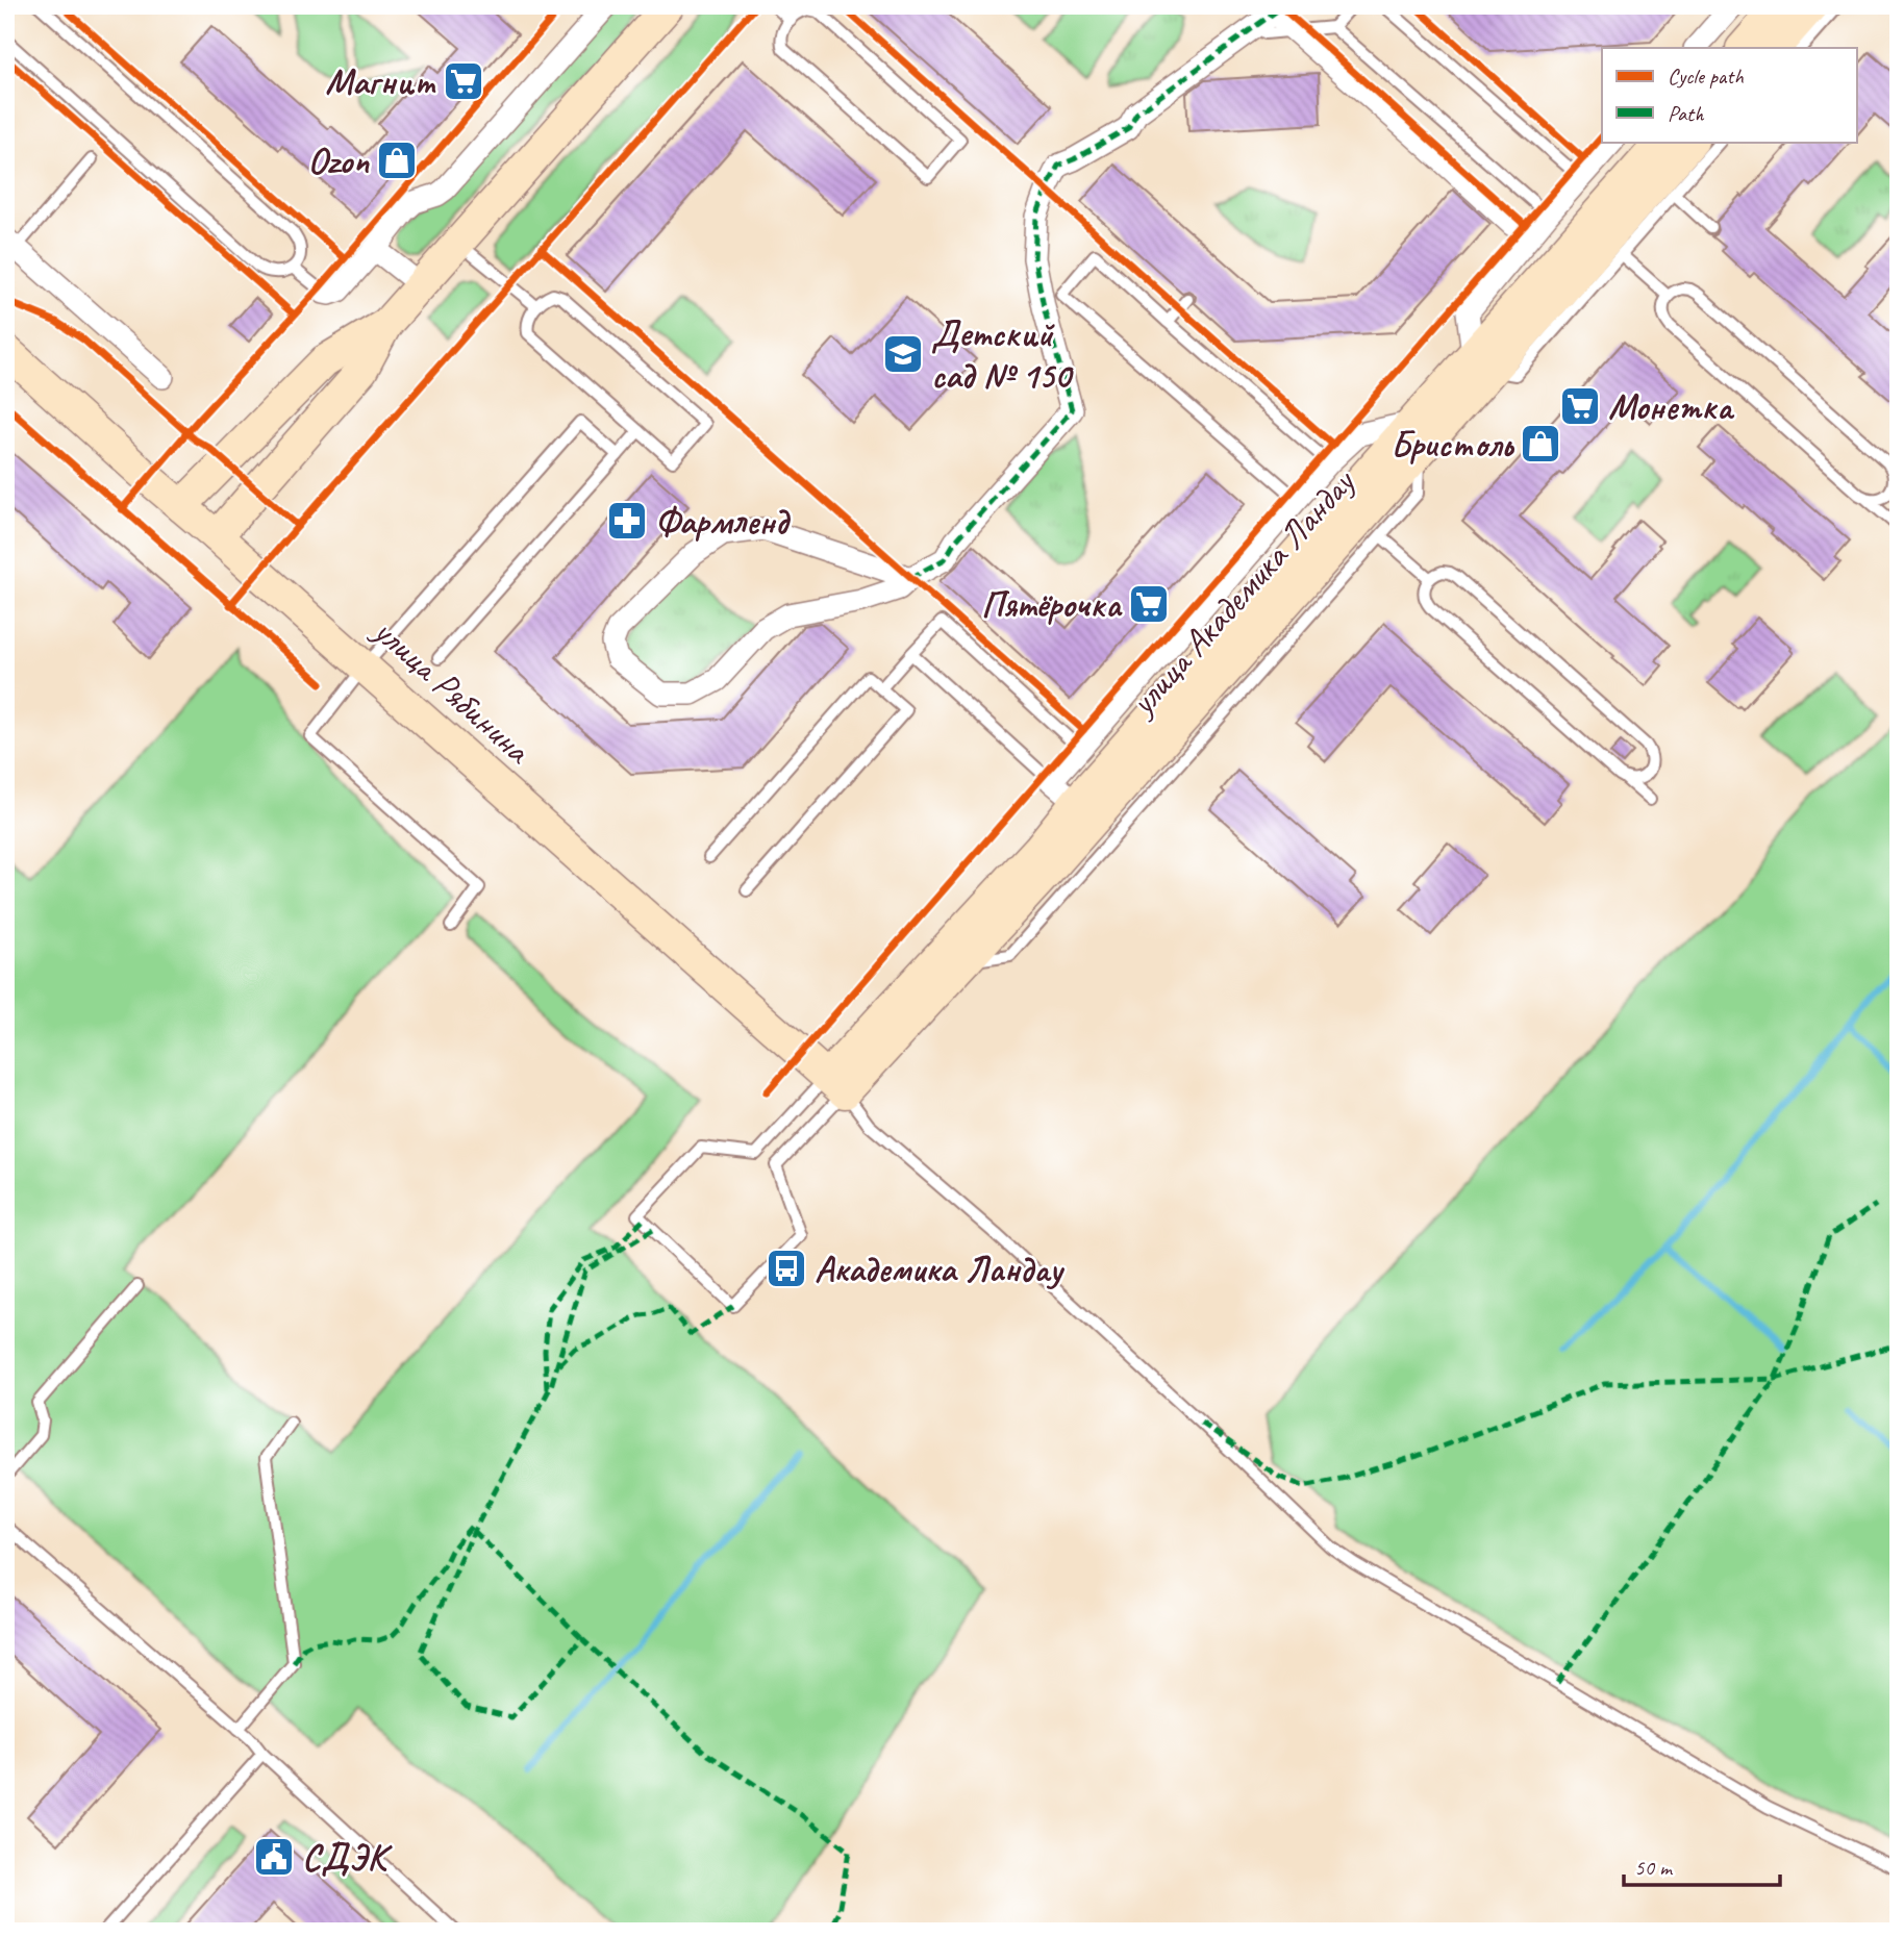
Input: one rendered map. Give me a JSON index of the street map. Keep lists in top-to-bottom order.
{
  "streets": {
    "street": ["улица Академика Ландау", "улица Рябинина"]
  },
  "crossings": [
    ["улица Академика Ландау", "улица Рябинина"]
  ],
  "places": {
    "supermarket": ["Магнит", "Монетка", "Пятёрочка"],
    "shop": ["Ozon", "Бристоль"],
    "school or university": ["Детский сад № 150"],
    "pharmacy": ["Фармленд"],
    "bus stop": ["Академика Ландау"],
    "public building": ["СДЭК"]
  },
  "legend": ["Cycle path", "Path"],
  "scale_bar": "50 m"
}
